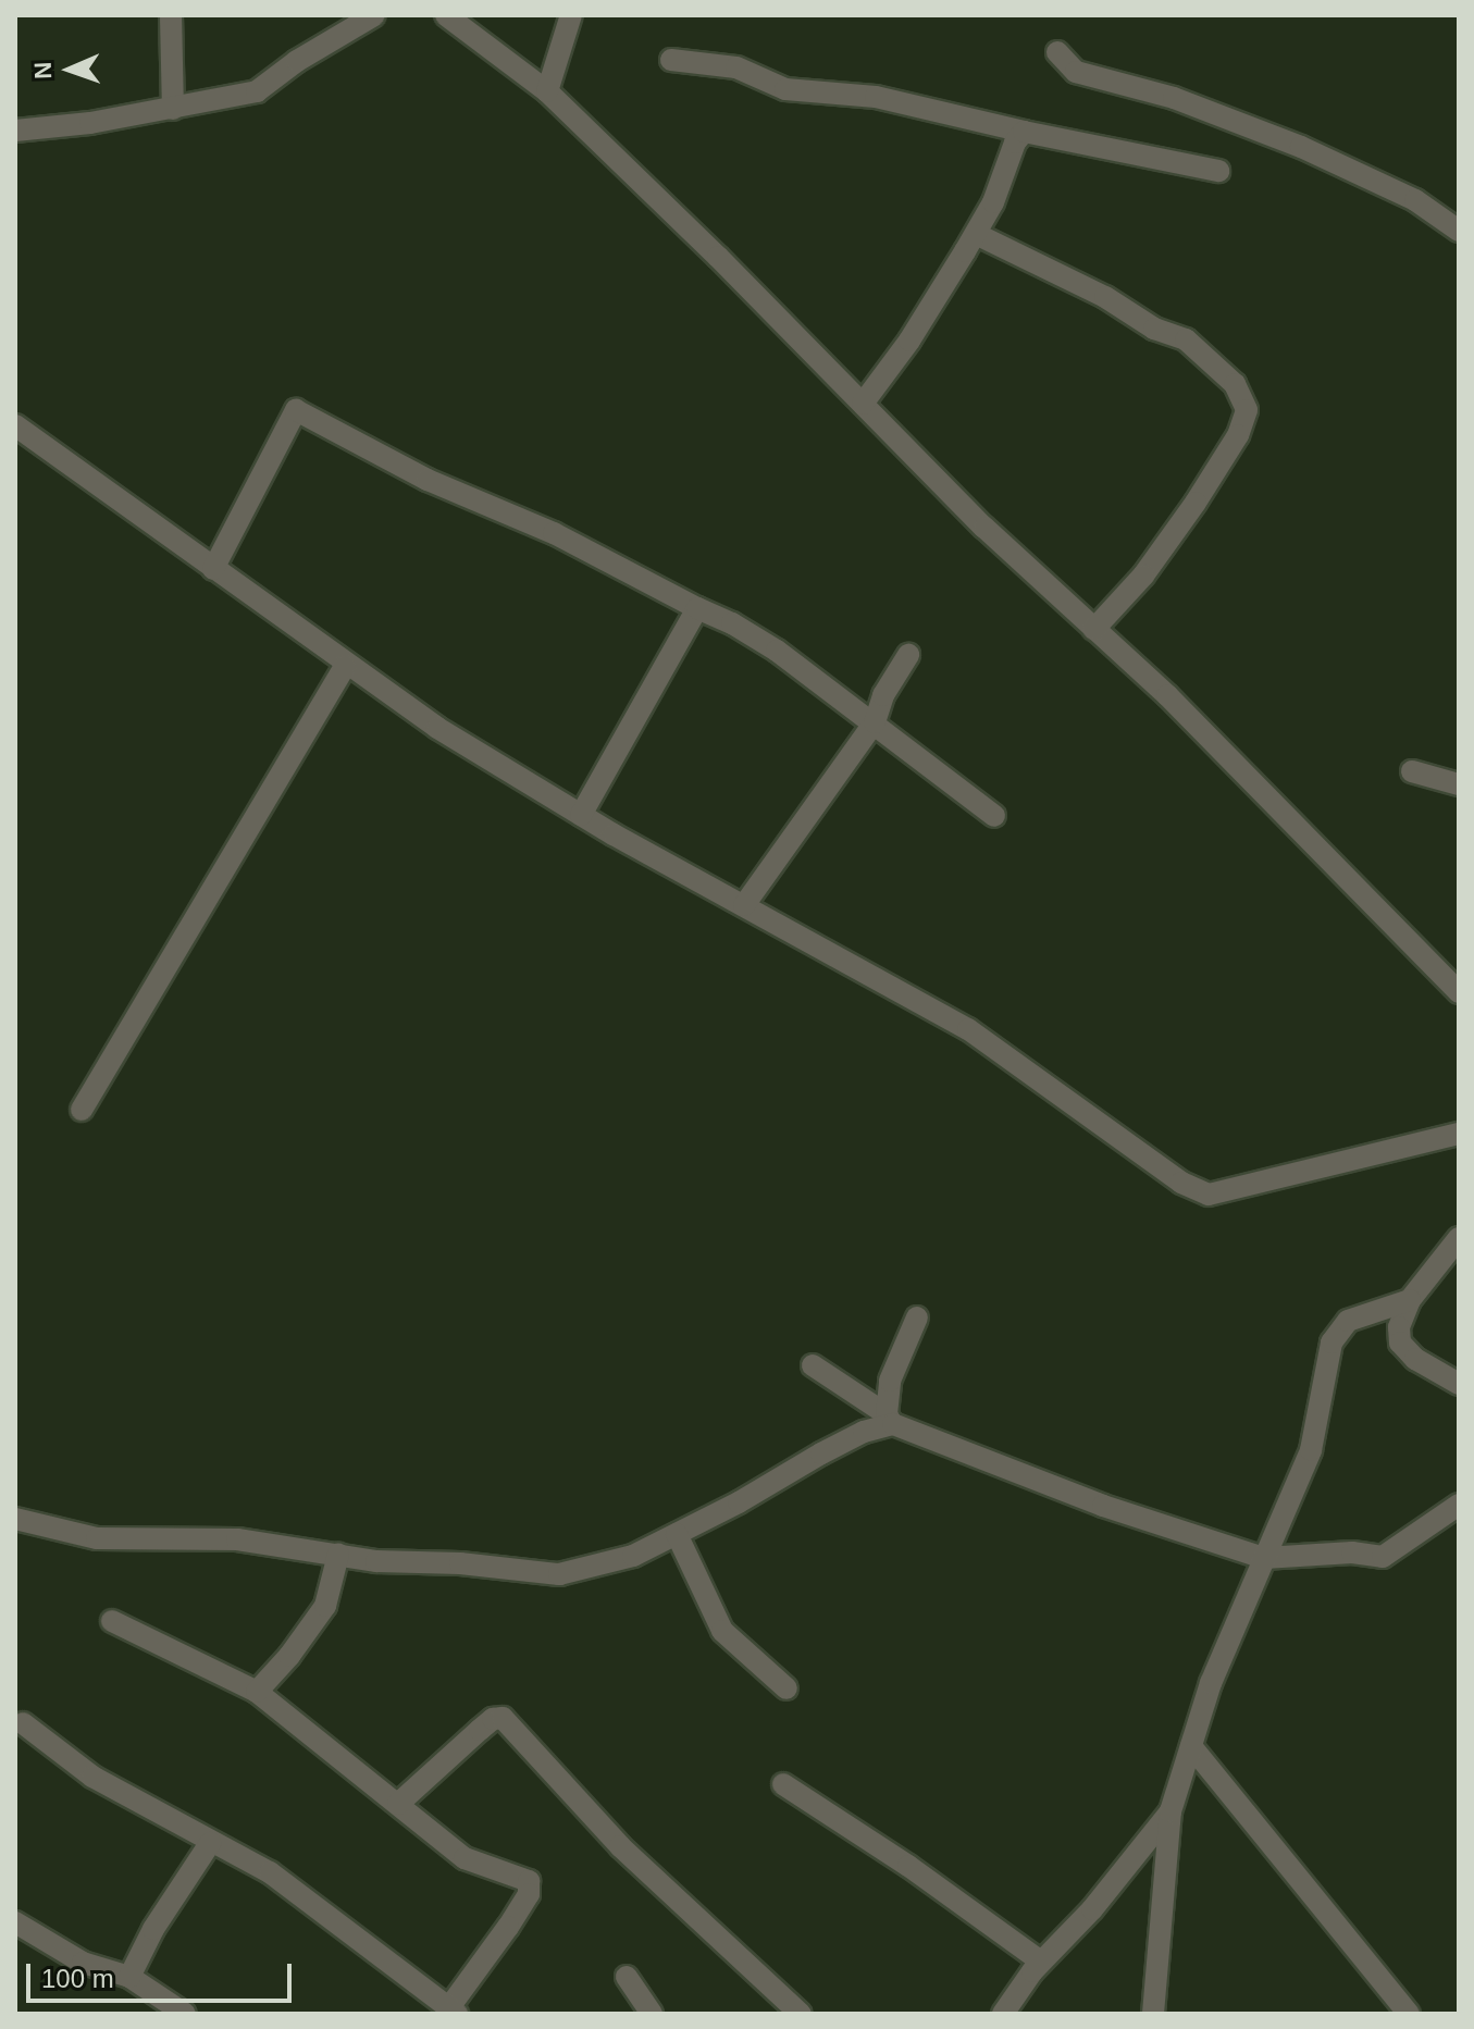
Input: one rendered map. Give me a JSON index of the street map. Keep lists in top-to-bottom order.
{
  "scale_bar": "100 m",
  "north": "left"
}
